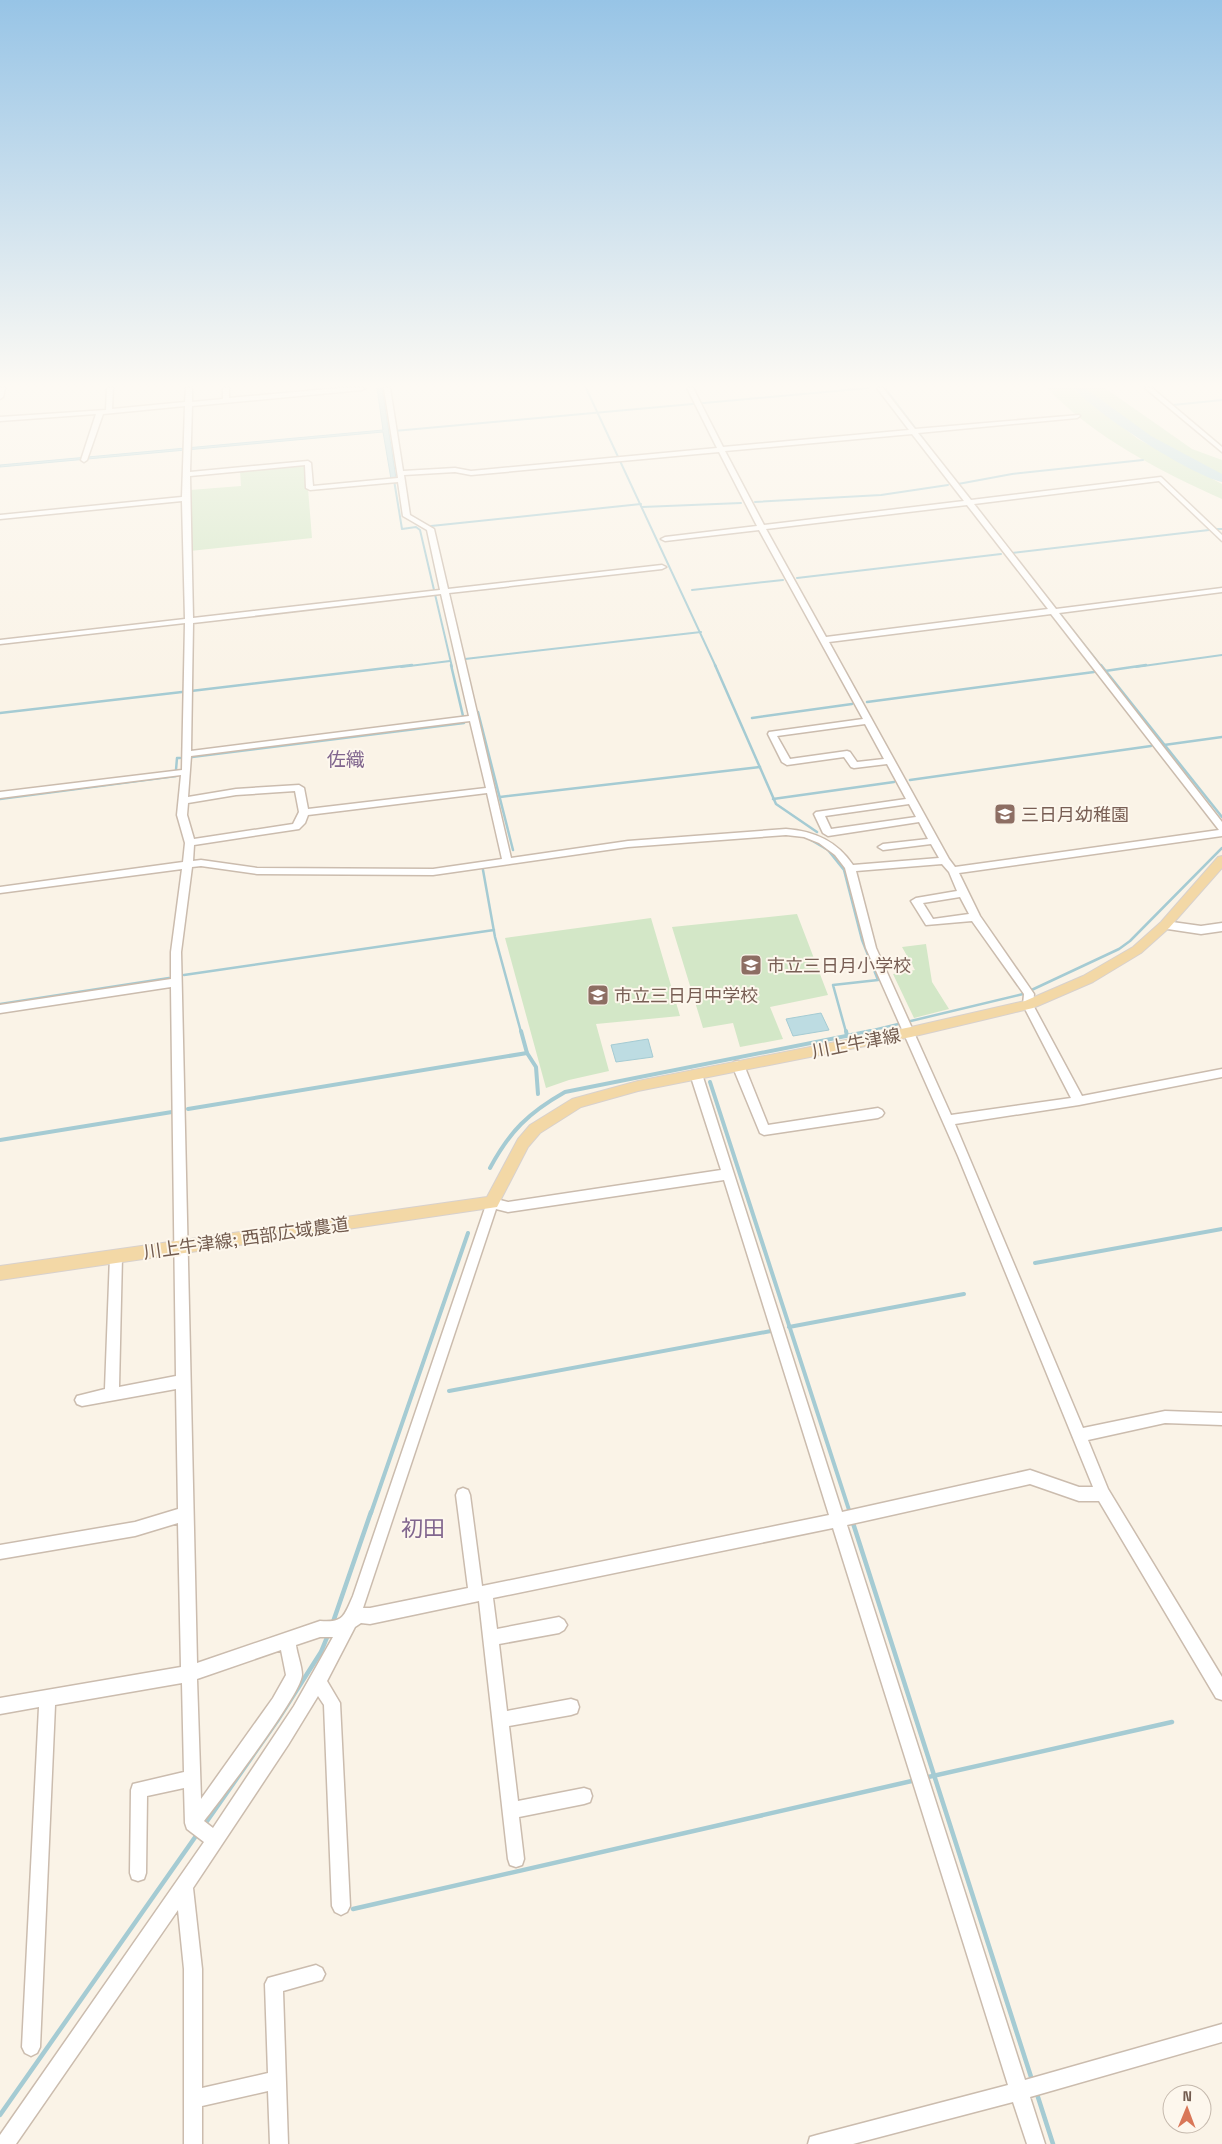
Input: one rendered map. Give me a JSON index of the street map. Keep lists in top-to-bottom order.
{
  "streets": {
    "main road": ["川上牛津線", "川上牛津線; 西部広域農道"]
  },
  "crossings": [
    ["川上牛津線", "川上牛津線; 西部広域農道"]
  ],
  "districts": ["佐織", "初田"],
  "places": {
    "school or university": ["三日月幼稚園", "市立三日月小学校", "市立三日月中学校"]
  },
  "north": "top"
}
